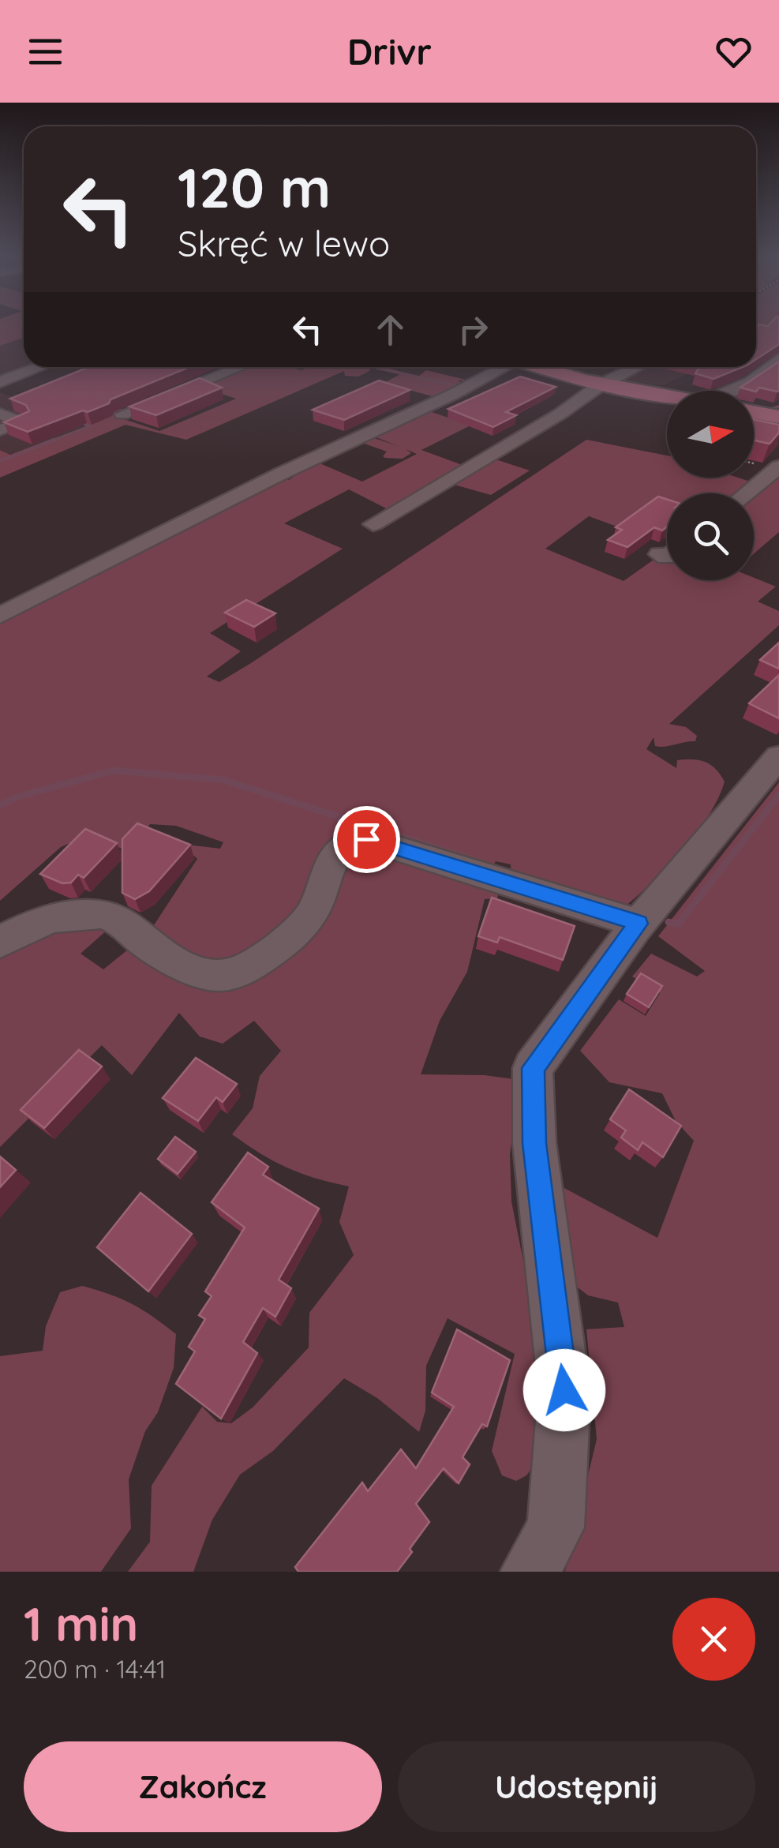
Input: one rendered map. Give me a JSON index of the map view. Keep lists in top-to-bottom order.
{
  "north": "right",
  "page": {
    "header": "Drivr",
    "turn": ["120 m", "Skręć w lewo"],
    "heading": ["1 min", "200 m · 14:41"],
    "buttons": ["Zakończ", "Udostępnij"]
  }
}
